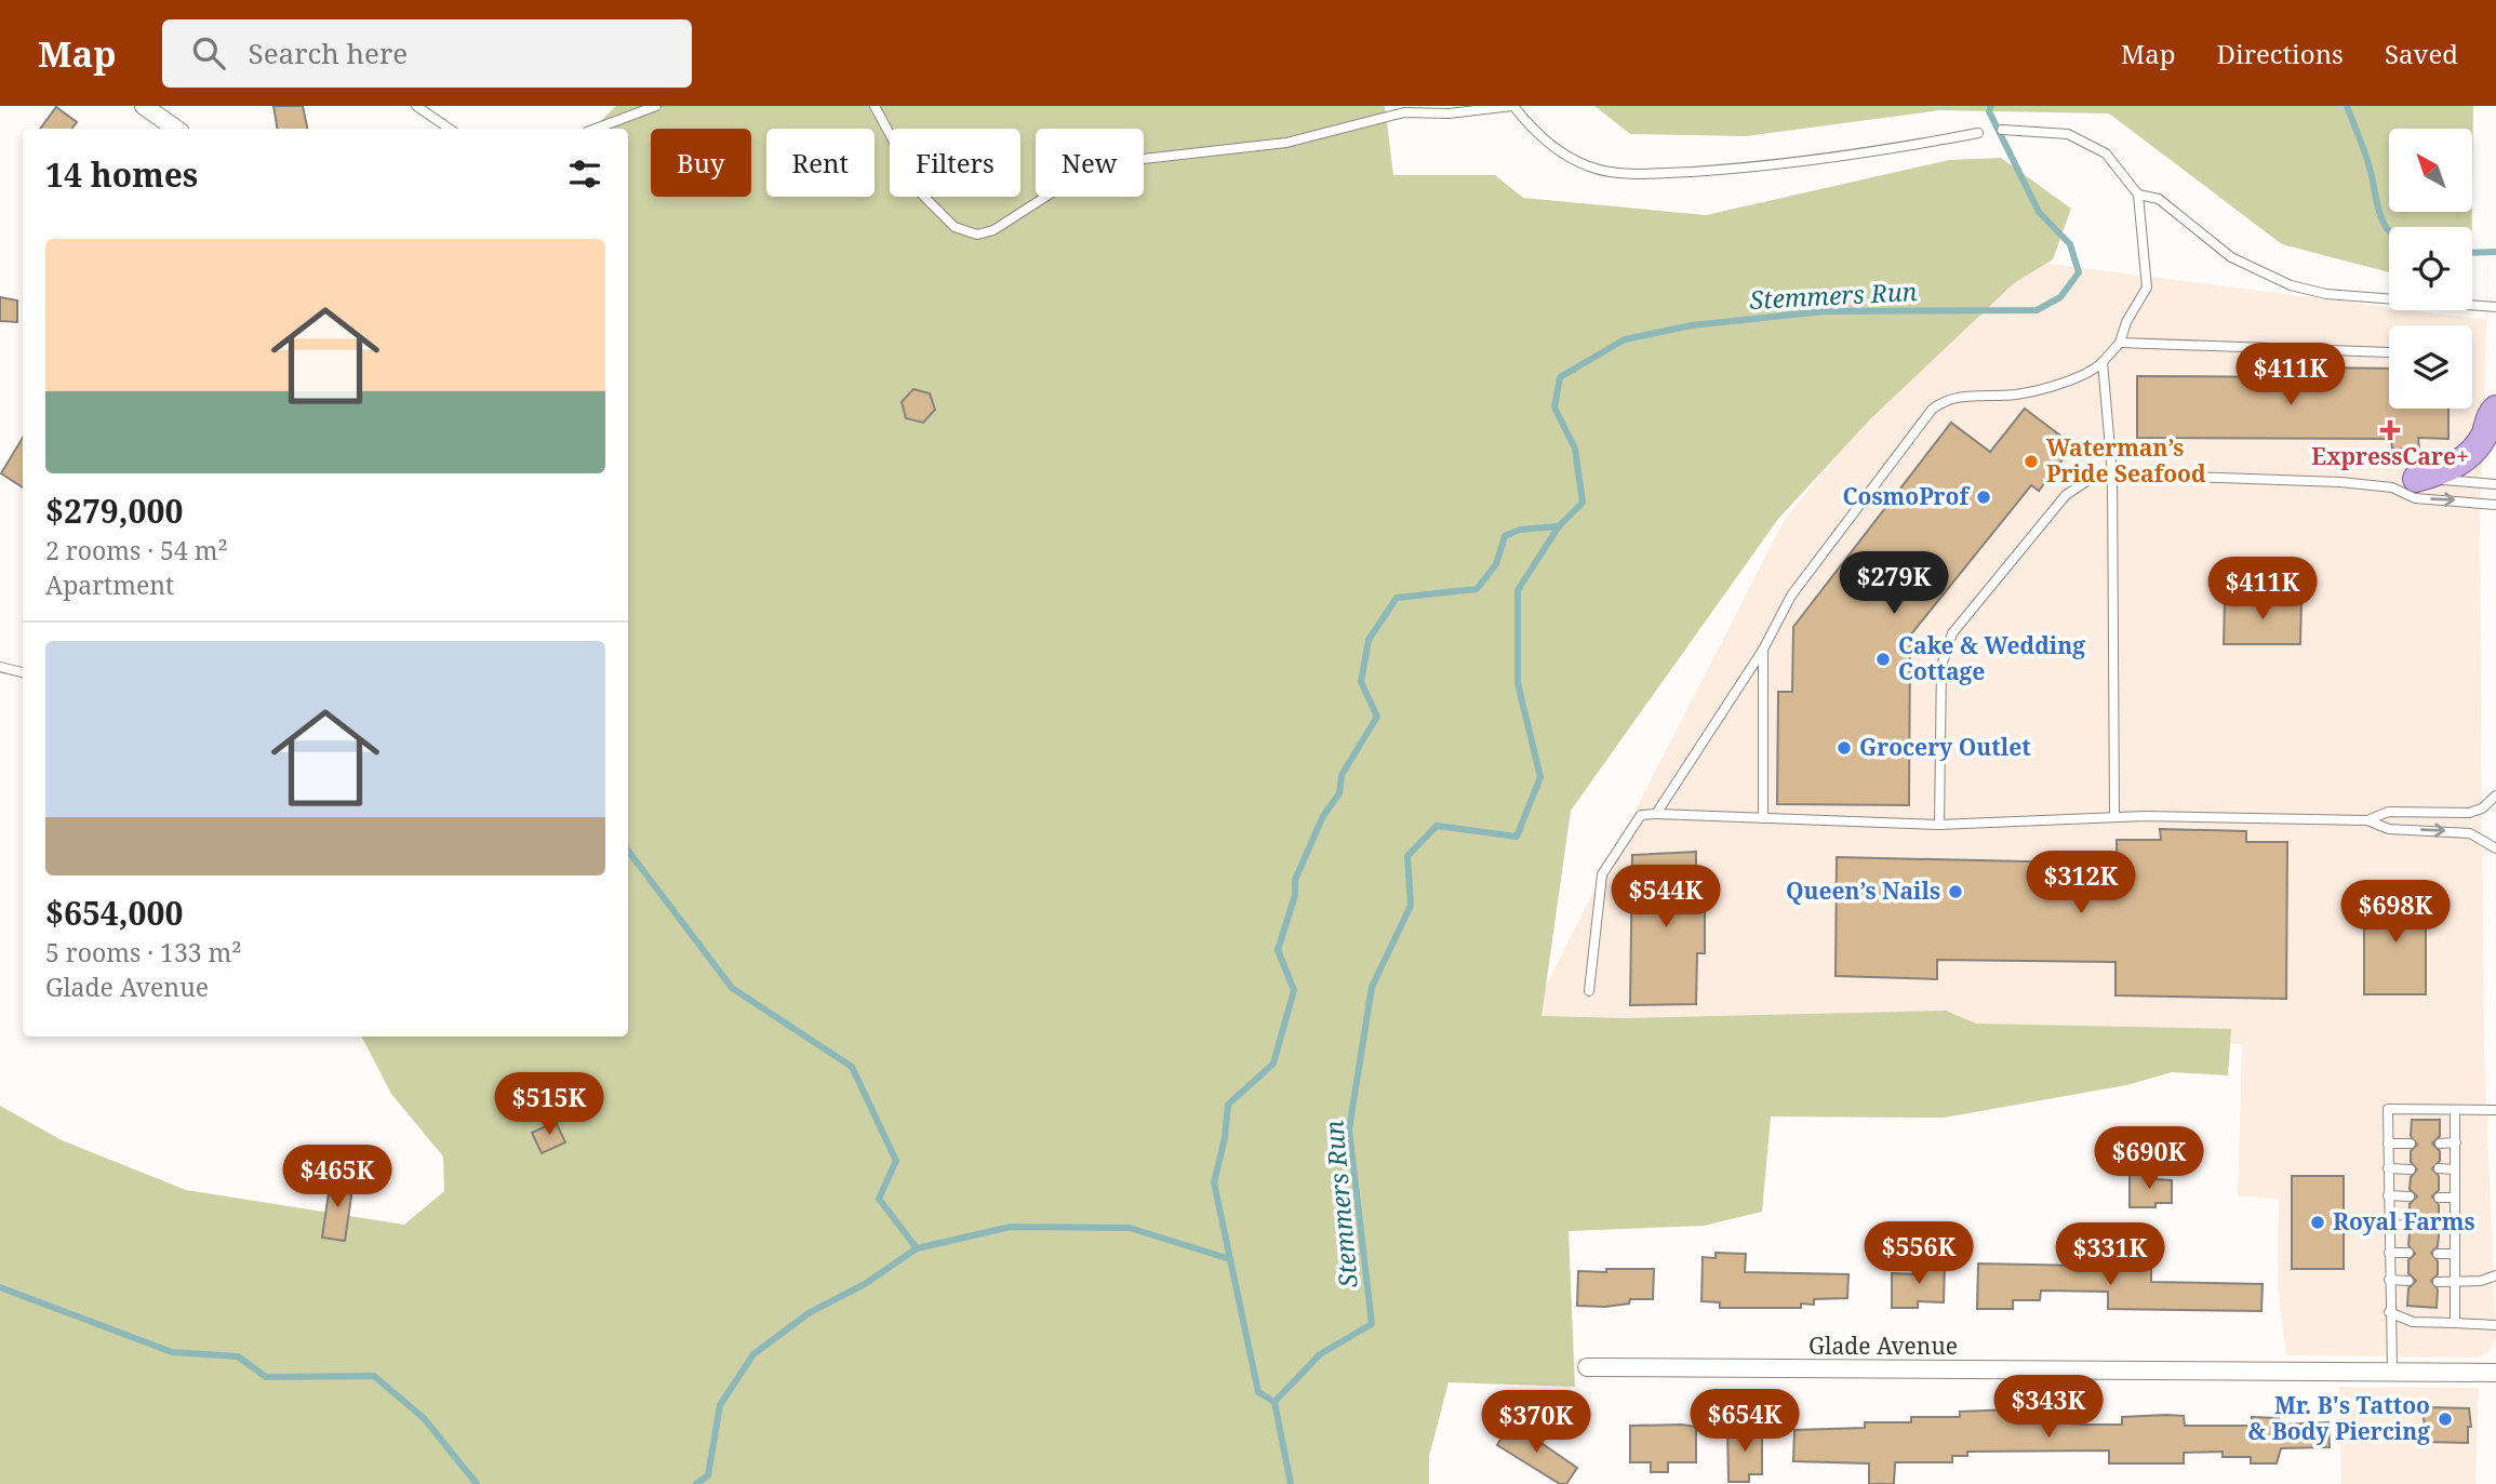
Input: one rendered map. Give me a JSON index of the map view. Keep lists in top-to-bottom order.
{
  "streets": {
    "street": ["Glade Avenue"]
  },
  "water": ["Stemmers Run"],
  "places": {
    "health": ["ExpressCare+"],
    "other": [
      "Waterman’s Pride Seafood",
      "CosmoProf",
      "Cake & Wedding Cottage",
      "Grocery Outlet",
      "Queen’s Nails",
      "Royal Farms",
      "Mr. B's Tattoo & Body Piercing"
    ]
  },
  "north": "top left",
  "page": {
    "header": "Map",
    "search": "Search here",
    "nav": ["Map", "Directions", "Saved"],
    "chip": [
      "Buy",
      "Rent",
      "Filters",
      "New"
    ],
    "heading": "14 homes",
    "list": [
      {
        "name": "$279,000",
        "note": "2 rooms · 54 m² · Apartment"
      },
      {
        "name": "$654,000",
        "note": "5 rooms · 133 m² · Glade Avenue"
      }
    ],
    "price": [
      "$411K",
      "$279K",
      "$411K",
      "$312K",
      "$544K",
      "$698K",
      "$515K",
      "$690K",
      "$465K",
      "$556K",
      "$331K",
      "$343K",
      "$654K",
      "$370K"
    ]
  }
}
